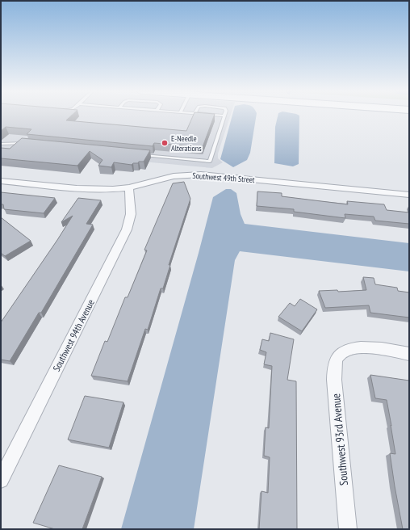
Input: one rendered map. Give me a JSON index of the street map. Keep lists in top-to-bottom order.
{
  "streets": {
    "street": ["Southwest 49th Street", "Southwest 94th Avenue", "Southwest 93rd Avenue"]
  },
  "crossings": [
    ["Southwest 49th Street", "Southwest 94th Avenue"]
  ],
  "places": ["E-Needle Alterations"]
}
